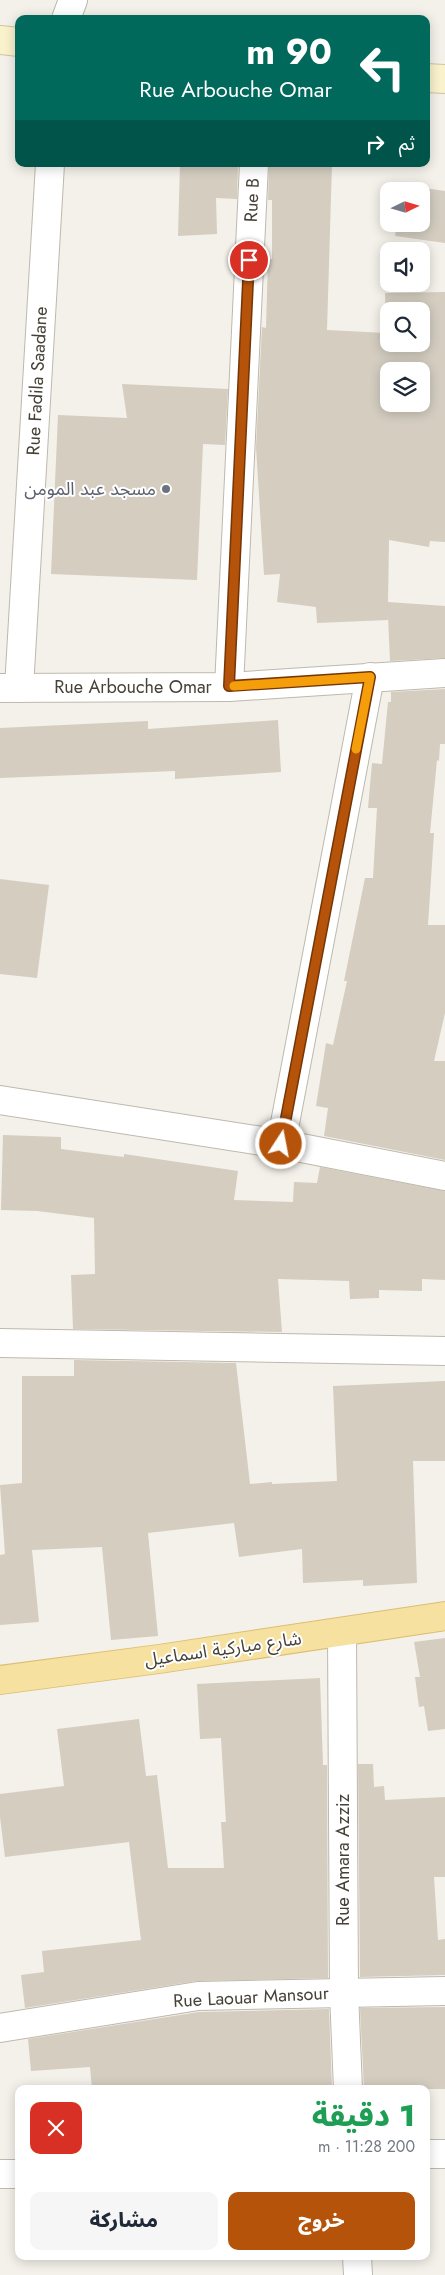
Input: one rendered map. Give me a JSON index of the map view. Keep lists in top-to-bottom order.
{
  "streets": {
    "main road": ["شارع مباركية اسماعيل"],
    "street": [
      "Rue B",
      "Rue Fadila Saadane",
      "Rue Arbouche Omar",
      "Rue Amara Azziz",
      "Rue Laouar Mansour"
    ]
  },
  "crossings": [
    ["Rue B", "Rue Arbouche Omar"],
    ["Rue Fadila Saadane", "Rue Arbouche Omar"],
    ["شارع مباركية اسماعيل", "Rue Amara Azziz"],
    ["Rue Amara Azziz", "Rue Laouar Mansour"]
  ],
  "places": ["مسجد عبد المومن"],
  "north": "right",
  "page": {
    "turn": ["90 m", "Rue Arbouche Omar"],
    "then": "ثم",
    "heading": ["1 دقيقة", "200 m · 11:28"],
    "buttons": ["خروج", "مشاركة"]
  }
}
